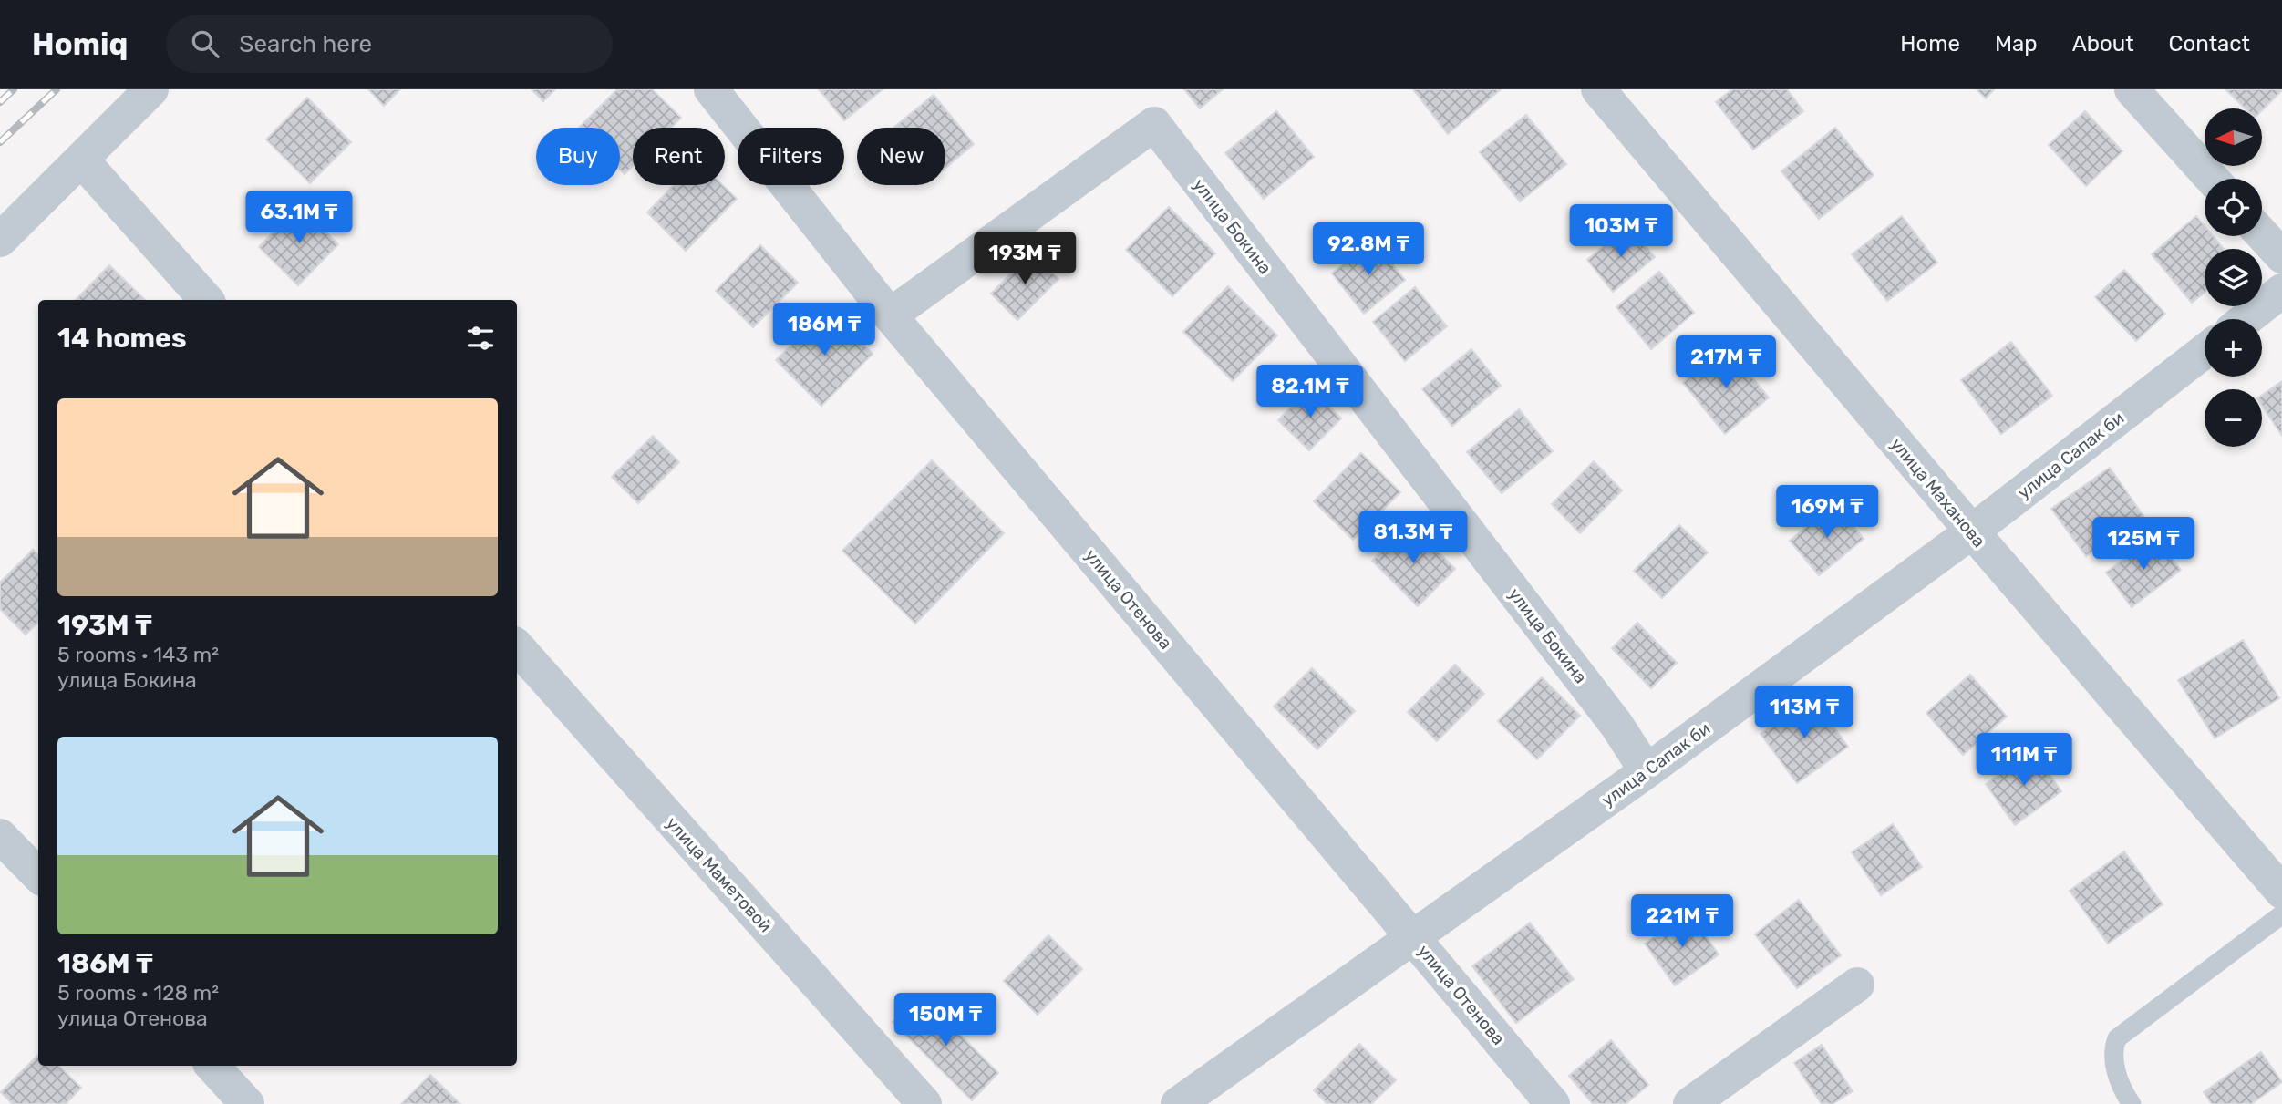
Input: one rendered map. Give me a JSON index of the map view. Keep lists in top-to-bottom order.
{
  "streets": {
    "street": [
      "улица Бокина",
      "улица Сапак би",
      "улица Маханова",
      "улица Отенова",
      "улица Маметовой"
    ]
  },
  "crossings": [
    ["улица Бокина", "улица Сапак би"],
    ["улица Бокина", "улица Отенова"],
    ["улица Сапак би", "улица Маханова"],
    ["улица Сапак би", "улица Отенова"]
  ],
  "north": "left",
  "page": {
    "header": "Homiq",
    "search": "Search here",
    "nav": [
      "Home",
      "Map",
      "About",
      "Contact"
    ],
    "map_buttons": ["+", "−"],
    "chip": [
      "Buy",
      "Rent",
      "Filters",
      "New"
    ],
    "price": [
      "63.1M ₸",
      "103M ₸",
      "92.8M ₸",
      "193M ₸",
      "186M ₸",
      "217M ₸",
      "82.1M ₸",
      "169M ₸",
      "81.3M ₸",
      "125M ₸",
      "113M ₸",
      "111M ₸",
      "221M ₸",
      "150M ₸"
    ],
    "heading": "14 homes",
    "list": [
      {
        "name": "193M ₸",
        "note": "5 rooms · 143 m² · улица Бокина"
      },
      {
        "name": "186M ₸",
        "note": "5 rooms · 128 m² · улица Отенова"
      }
    ]
  }
}
